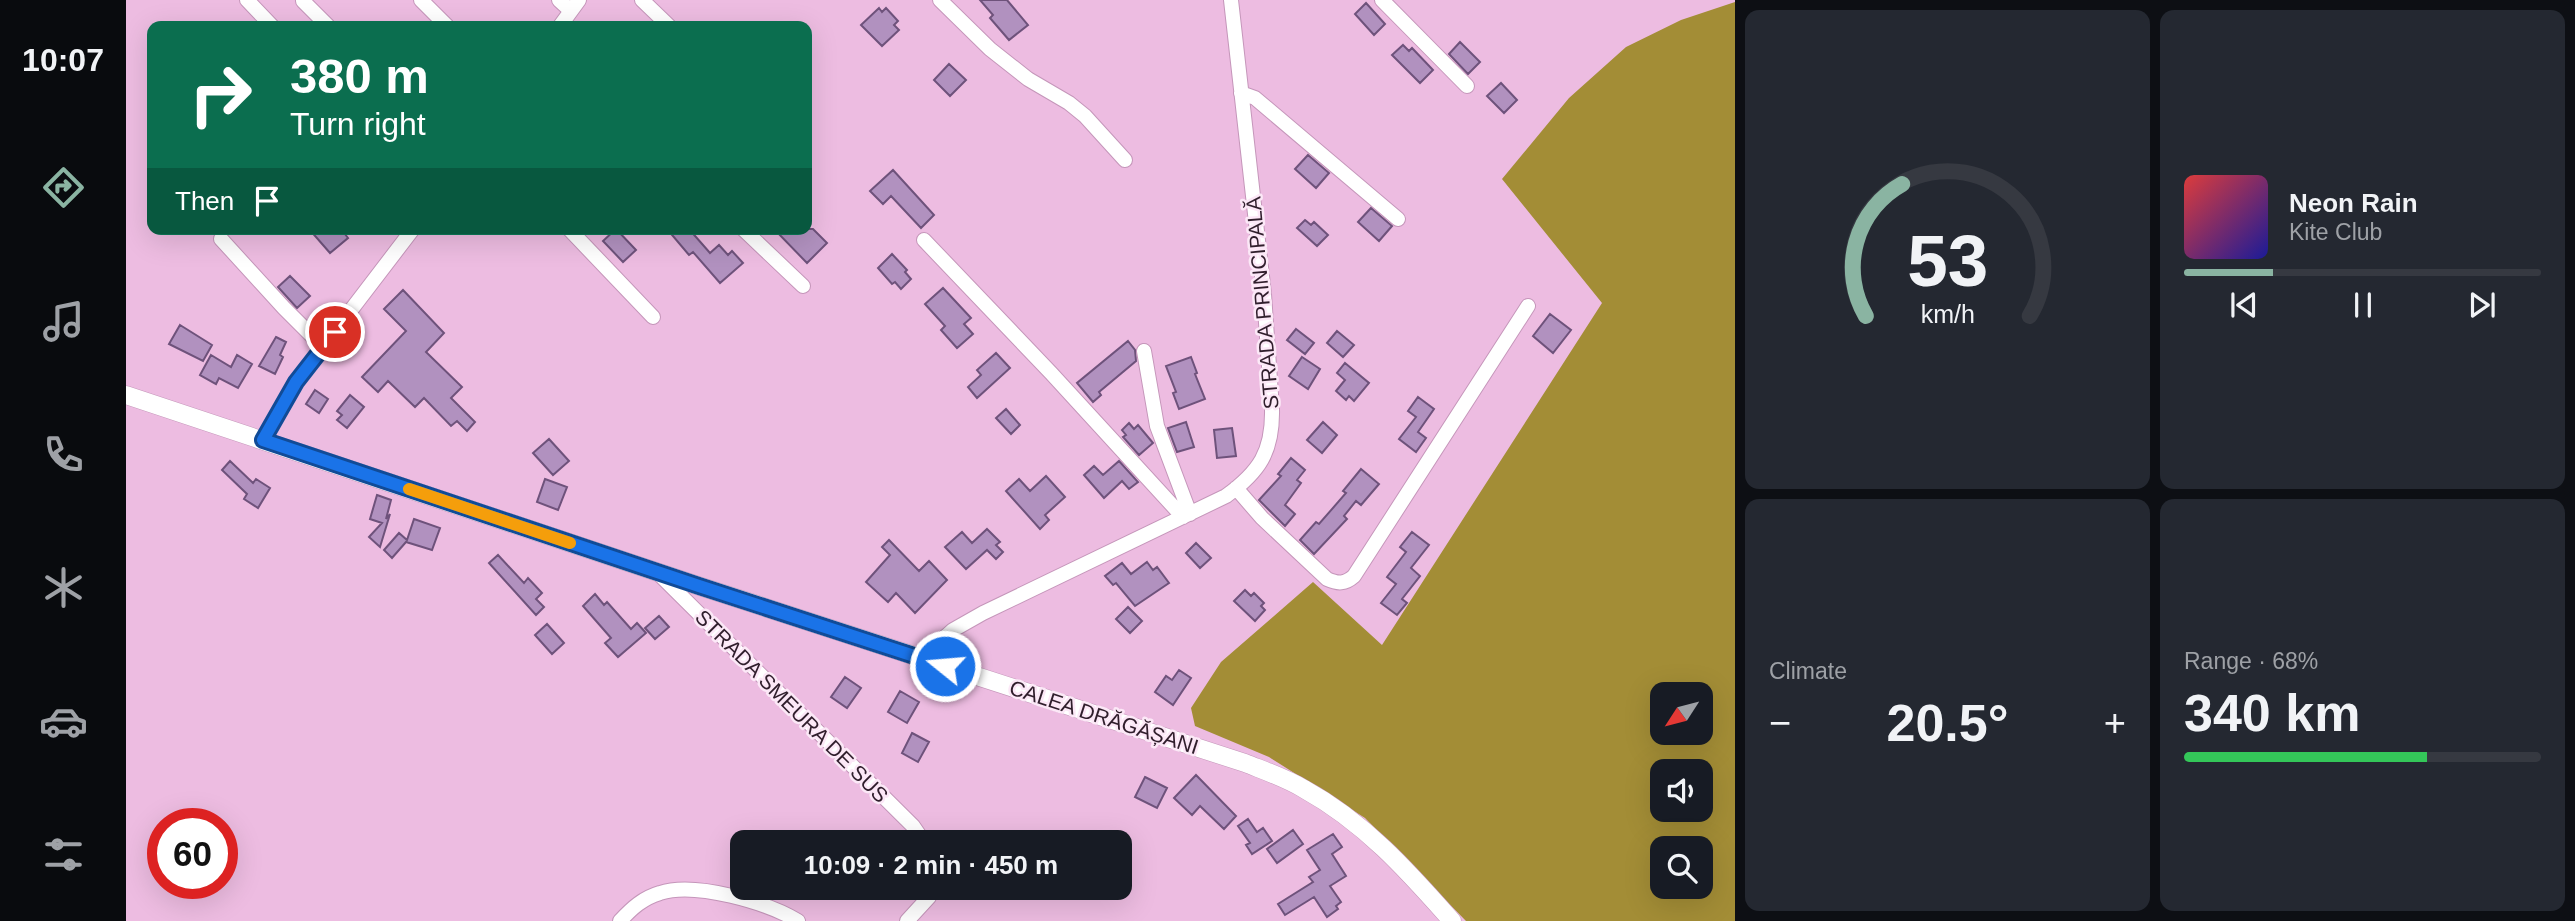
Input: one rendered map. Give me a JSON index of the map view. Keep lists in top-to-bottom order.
{
  "streets": {
    "main road": ["CALEA DRĂGĂȘANI"],
    "street": ["STRADA PRINCIPALĂ", "STRADA SMEURA DE SUS"]
  },
  "crossings": [
    ["STRADA PRINCIPALĂ", "CALEA DRĂGĂȘANI"],
    ["STRADA SMEURA DE SUS", "CALEA DRĂGĂȘANI"]
  ],
  "north": "bottom left",
  "page": {
    "tabs": "10:07",
    "turn": ["380 m", "Turn right"],
    "then": "Then",
    "song": ["Neon Rain", "Kite Club"],
    "tile": [
      "Climate",
      ["Range · 68%", "340 km"]
    ],
    "heat": ["−", "20.5°", "+"],
    "limit": "60",
    "trip": "10:09 · 2 min · 450 m",
    "gauge": ["53", "km/h"]
  }
}
